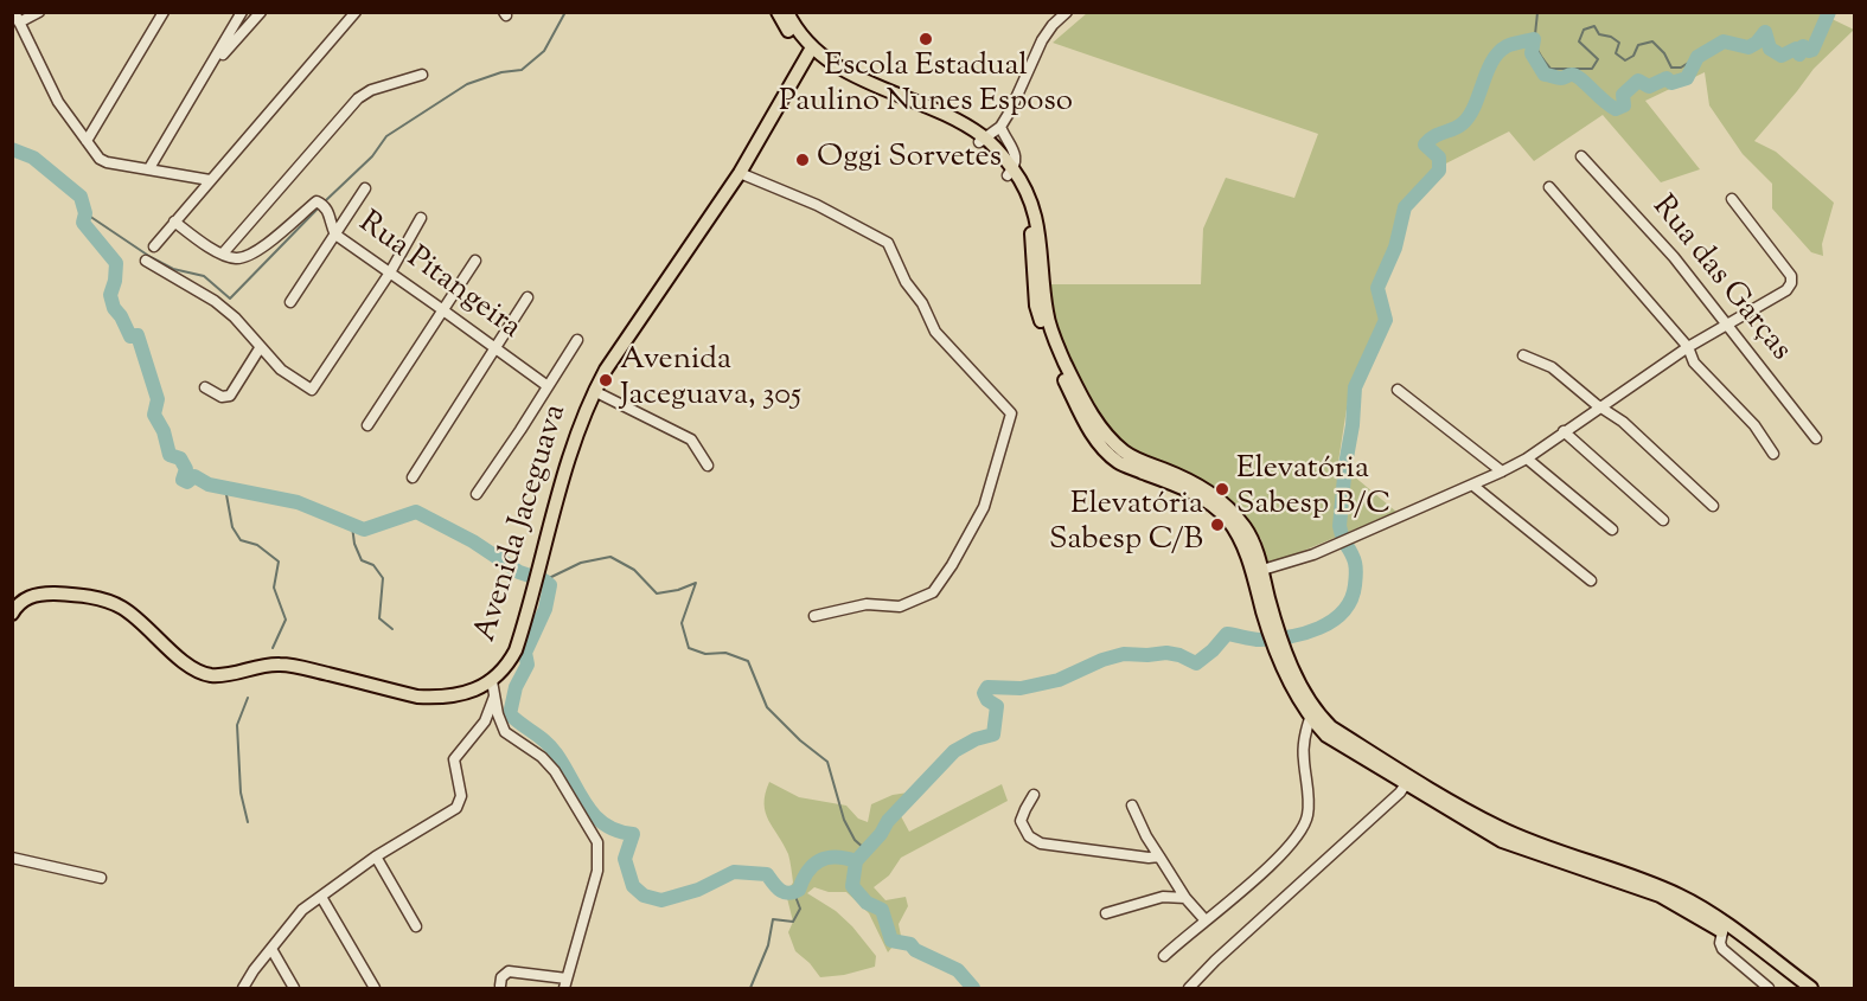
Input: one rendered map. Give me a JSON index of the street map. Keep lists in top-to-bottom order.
{
  "streets": {
    "main road": ["Avenida Jaceguava"],
    "street": ["Rua Pitangeira", "Rua das Garças"]
  },
  "places": [
    "Escola Estadual Paulino Nunes Esposo",
    "Oggi Sorvetes",
    "Avenida Jaceguava, 305",
    "Elevatória Sabesp B/C",
    "Elevatória Sabesp C/B"
  ]
}
